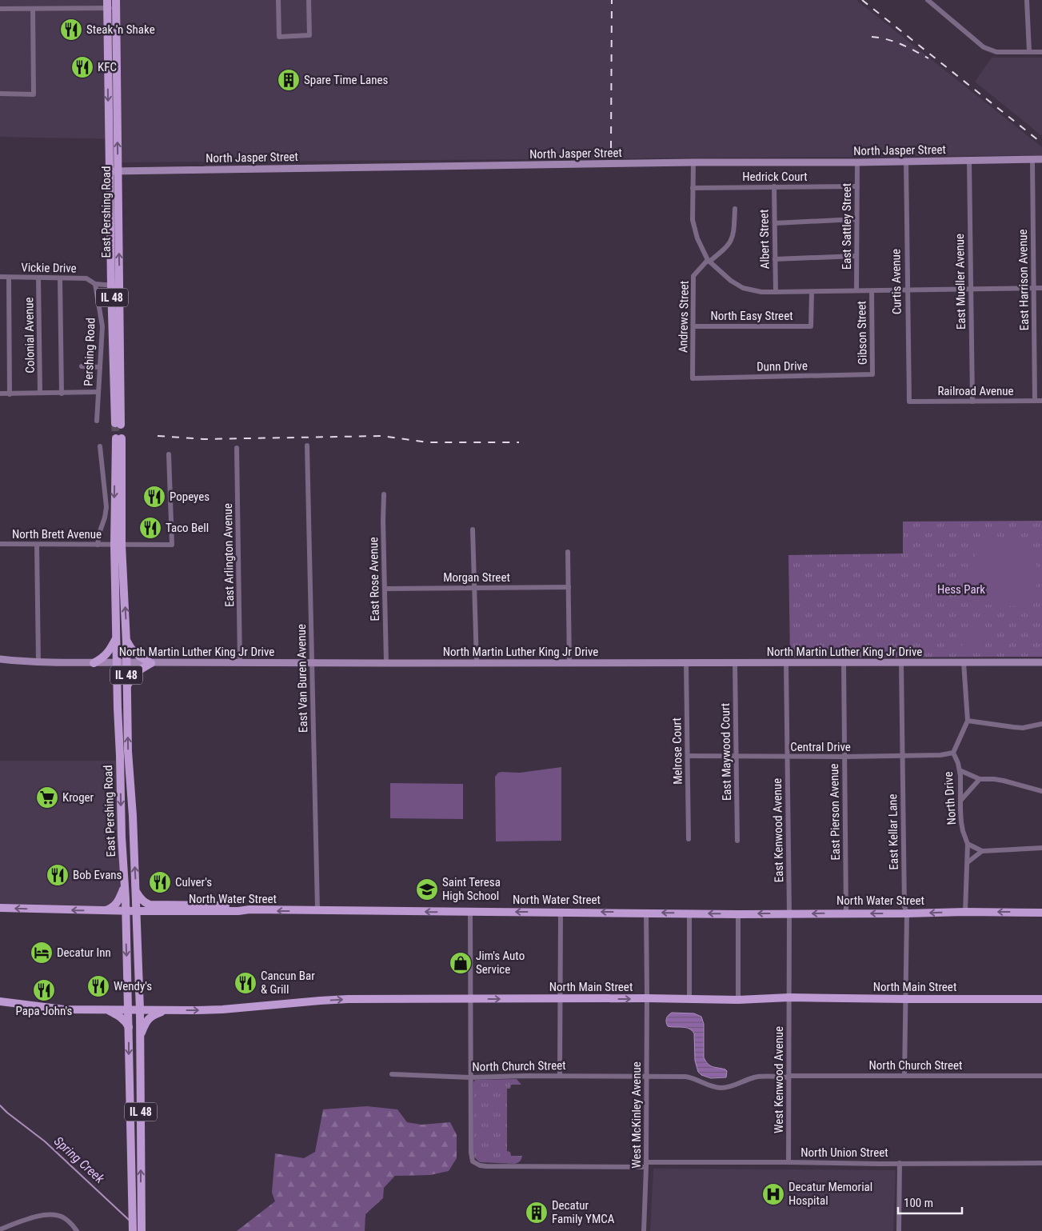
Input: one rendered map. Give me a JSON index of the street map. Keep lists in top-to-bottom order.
{
  "streets": {
    "main road": [
      "East Pershing Road",
      "IL 48",
      "North Water Street",
      "North Main Street"
    ],
    "street": [
      "North Jasper Street",
      "Hedrick Court",
      "East Sattley Street",
      "Albert Street",
      "Vickie Drive",
      "East Harrison Avenue",
      "Curtis Avenue",
      "East Mueller Avenue",
      "North Easy Street",
      "Andrews Street",
      "Gibson Street",
      "Colonial Avenue",
      "Pershing Road",
      "Dunn Drive",
      "Railroad Avenue",
      "North Brett Avenue",
      "East Arlington Avenue",
      "Morgan Street",
      "East Rose Avenue",
      "North Martin Luther King Jr Drive",
      "East Van Buren Avenue",
      "Central Drive",
      "Melrose Court",
      "East Maywood Court",
      "North Drive",
      "East Pierson Avenue",
      "East Kenwood Avenue",
      "East Kellar Lane",
      "North Church Street",
      "West Kenwood Avenue",
      "West McKinley Avenue",
      "North Union Street"
    ]
  },
  "crossings": [
    ["North Jasper Street", "East Pershing Road"],
    ["North Jasper Street", "East Sattley Street"],
    ["North Jasper Street", "East Harrison Avenue"],
    ["North Jasper Street", "Curtis Avenue"],
    ["North Jasper Street", "East Mueller Avenue"],
    ["Hedrick Court", "East Sattley Street"],
    ["Hedrick Court", "Albert Street"],
    ["East Pershing Road", "Vickie Drive"],
    ["East Pershing Road", "IL 48"],
    ["East Pershing Road", "North Brett Avenue"],
    ["East Pershing Road", "North Martin Luther King Jr Drive"],
    ["East Pershing Road", "North Water Street"],
    ["East Pershing Road", "North Main Street"],
    ["Vickie Drive", "Colonial Avenue"],
    ["Vickie Drive", "Pershing Road"],
    ["East Harrison Avenue", "Railroad Avenue"],
    ["Curtis Avenue", "Railroad Avenue"],
    ["East Mueller Avenue", "Railroad Avenue"],
    ["IL 48", "North Brett Avenue"],
    ["IL 48", "North Martin Luther King Jr Drive"],
    ["IL 48", "North Water Street"],
    ["IL 48", "North Main Street"],
    ["North Easy Street", "Andrews Street"],
    ["Andrews Street", "Dunn Drive"],
    ["Gibson Street", "Dunn Drive"],
    ["East Arlington Avenue", "North Martin Luther King Jr Drive"],
    ["Morgan Street", "East Rose Avenue"],
    ["East Rose Avenue", "North Martin Luther King Jr Drive"],
    ["North Martin Luther King Jr Drive", "East Van Buren Avenue"],
    ["North Martin Luther King Jr Drive", "Melrose Court"],
    ["North Martin Luther King Jr Drive", "East Maywood Court"],
    ["North Martin Luther King Jr Drive", "East Pierson Avenue"],
    ["North Martin Luther King Jr Drive", "East Kenwood Avenue"],
    ["North Martin Luther King Jr Drive", "East Kellar Lane"],
    ["East Van Buren Avenue", "North Water Street"],
    ["Central Drive", "Melrose Court"],
    ["Central Drive", "East Maywood Court"],
    ["Central Drive", "North Drive"],
    ["Central Drive", "East Pierson Avenue"],
    ["Central Drive", "East Kenwood Avenue"],
    ["Central Drive", "East Kellar Lane"],
    ["North Drive", "North Water Street"],
    ["East Pierson Avenue", "North Water Street"],
    ["East Kenwood Avenue", "North Water Street"],
    ["East Kenwood Avenue", "North Main Street"],
    ["East Kenwood Avenue", "West Kenwood Avenue"],
    ["East Kellar Lane", "North Water Street"],
    ["East Kellar Lane", "North Main Street"],
    ["East Kellar Lane", "North Church Street"],
    ["North Water Street", "West McKinley Avenue"],
    ["North Main Street", "West Kenwood Avenue"],
    ["North Main Street", "West McKinley Avenue"],
    ["North Church Street", "West Kenwood Avenue"],
    ["North Church Street", "West McKinley Avenue"],
    ["North Church Street", "North Union Street"],
    ["West Kenwood Avenue", "North Union Street"],
    ["West McKinley Avenue", "North Union Street"]
  ],
  "one_way": ["North Water Street", "North Main Street"],
  "water": ["Spring Creek"],
  "parks": ["Hess Park"],
  "places": {
    "restaurant": [
      "Steak 'n Shake",
      "KFC",
      "Popeyes",
      "Taco Bell",
      "Bob Evans",
      "Culver's",
      "Cancun Bar & Grill",
      "Wendy's",
      "Papa John's"
    ],
    "building": ["Spare Time Lanes", "Decatur Family YMCA"],
    "supermarket": ["Kroger"],
    "school or university": ["Saint Teresa High School"],
    "hotel": ["Decatur Inn"],
    "shop": ["Jim's Auto Service"],
    "hospital": ["Decatur Memorial Hospital"]
  },
  "scale_bar": "100 m"
}
